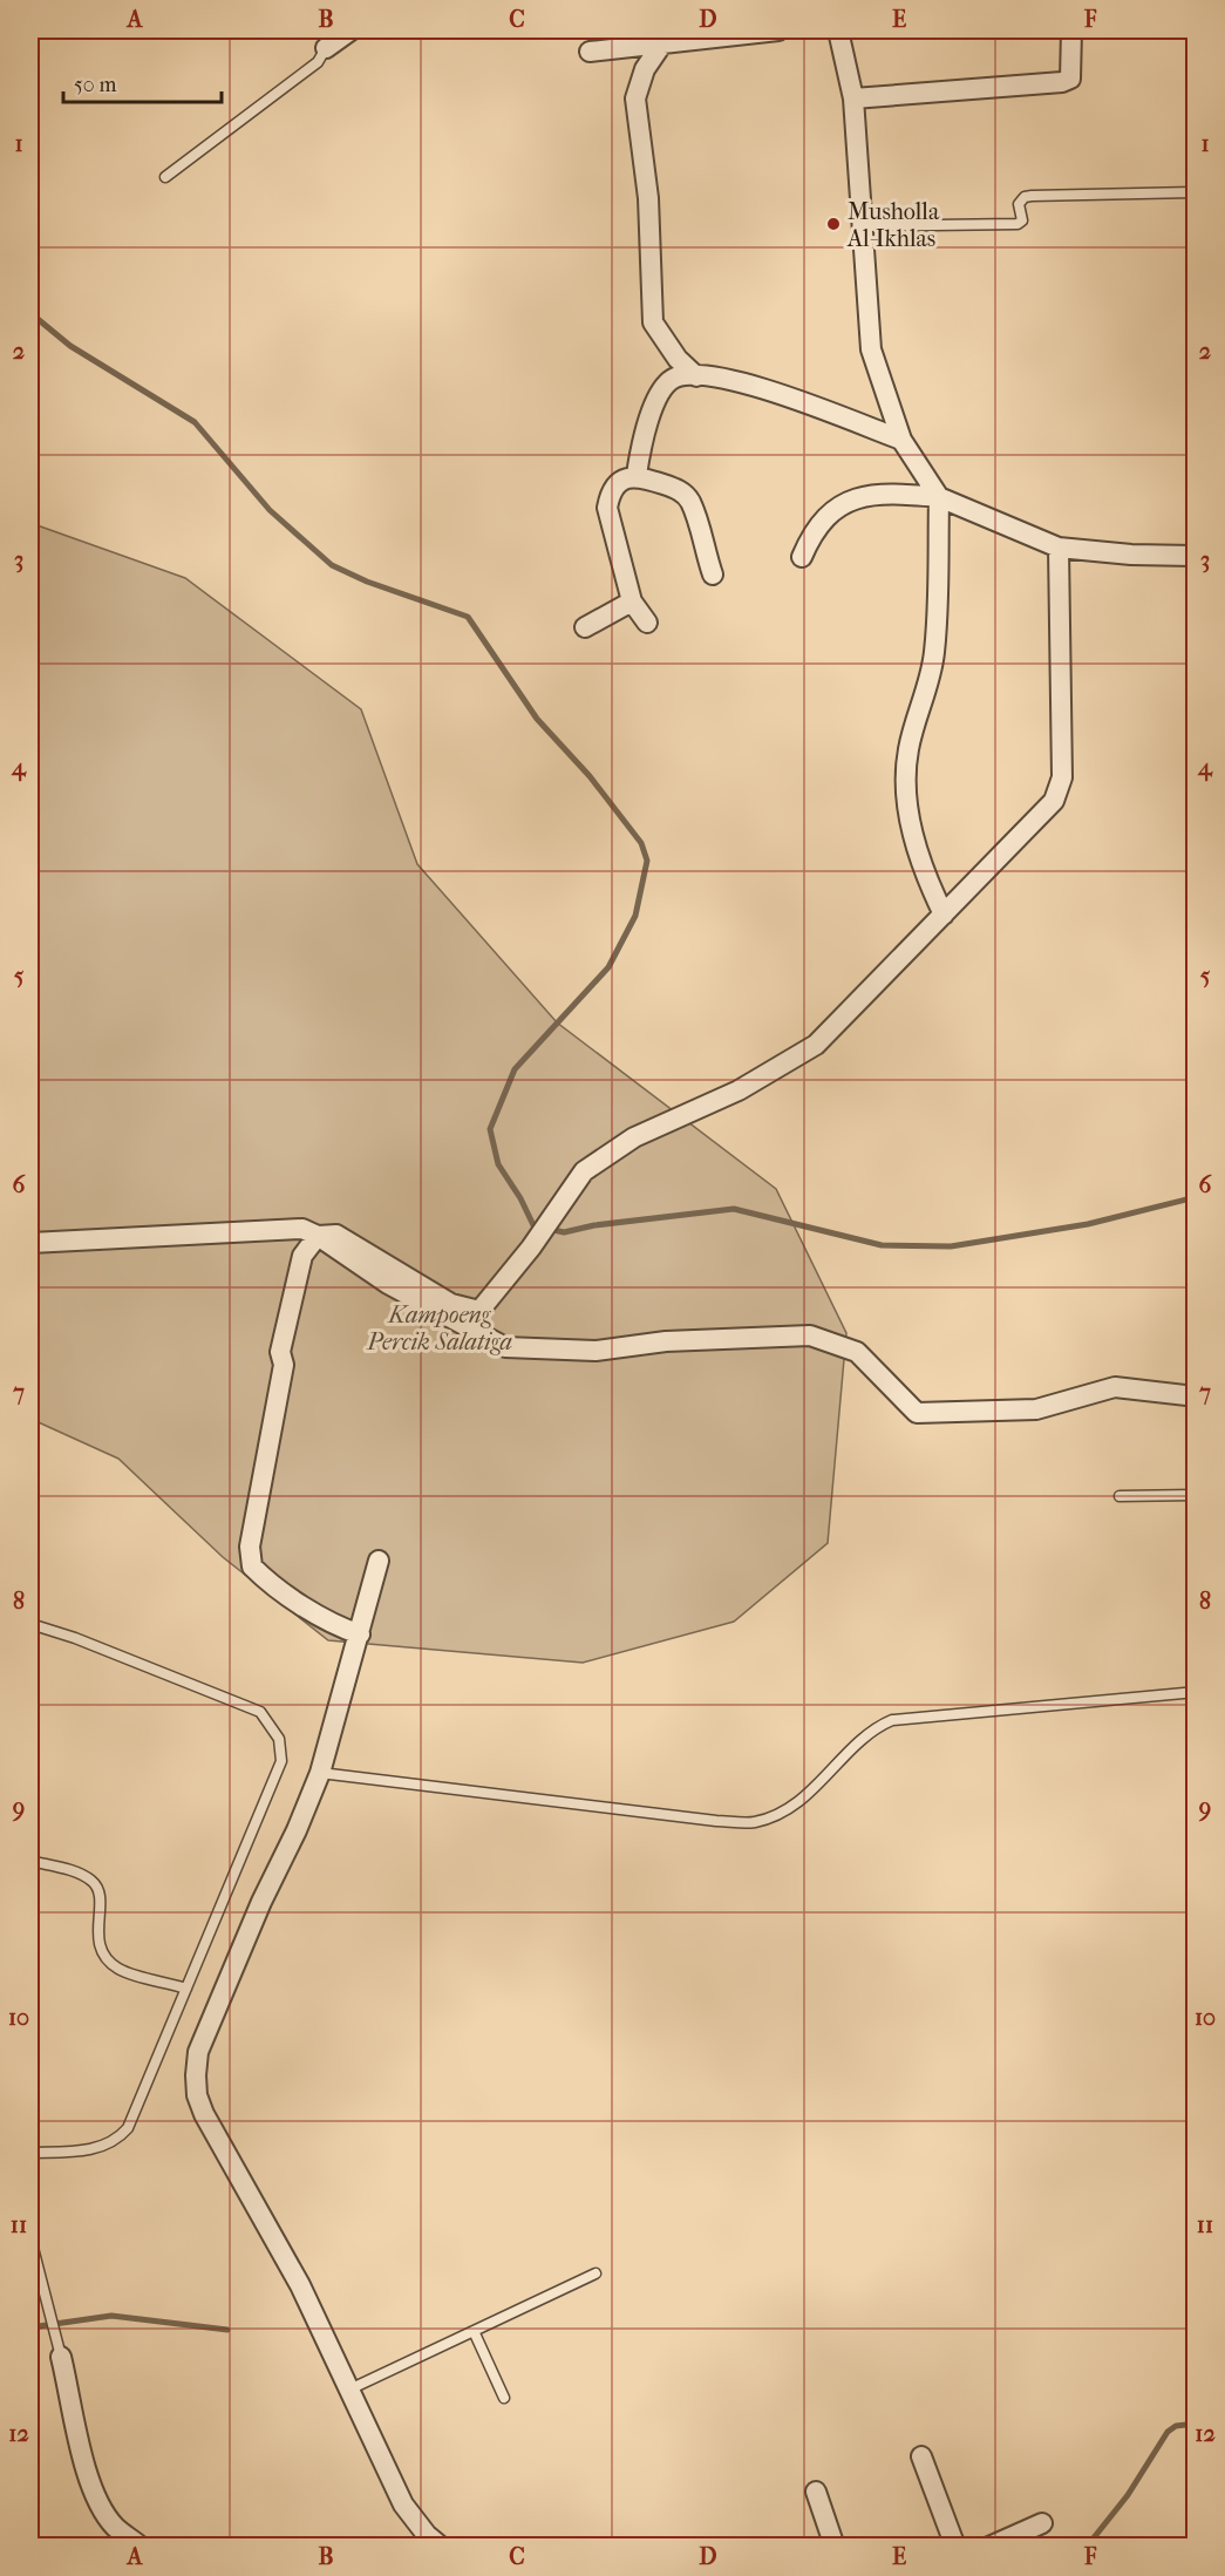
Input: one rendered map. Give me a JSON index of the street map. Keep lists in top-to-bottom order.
{
  "parks": ["Kampoeng Percik Salatiga"],
  "places": ["Musholla Al-Ikhlas"],
  "scale_bar": "50 m",
  "grid": {
    "columns": [
      "A",
      "B",
      "C",
      "D",
      "E",
      "F"
    ],
    "rows": [
      "1",
      "2",
      "3",
      "4",
      "5",
      "6",
      "7",
      "8",
      "9",
      "10",
      "11",
      "12"
    ]
  }
}
